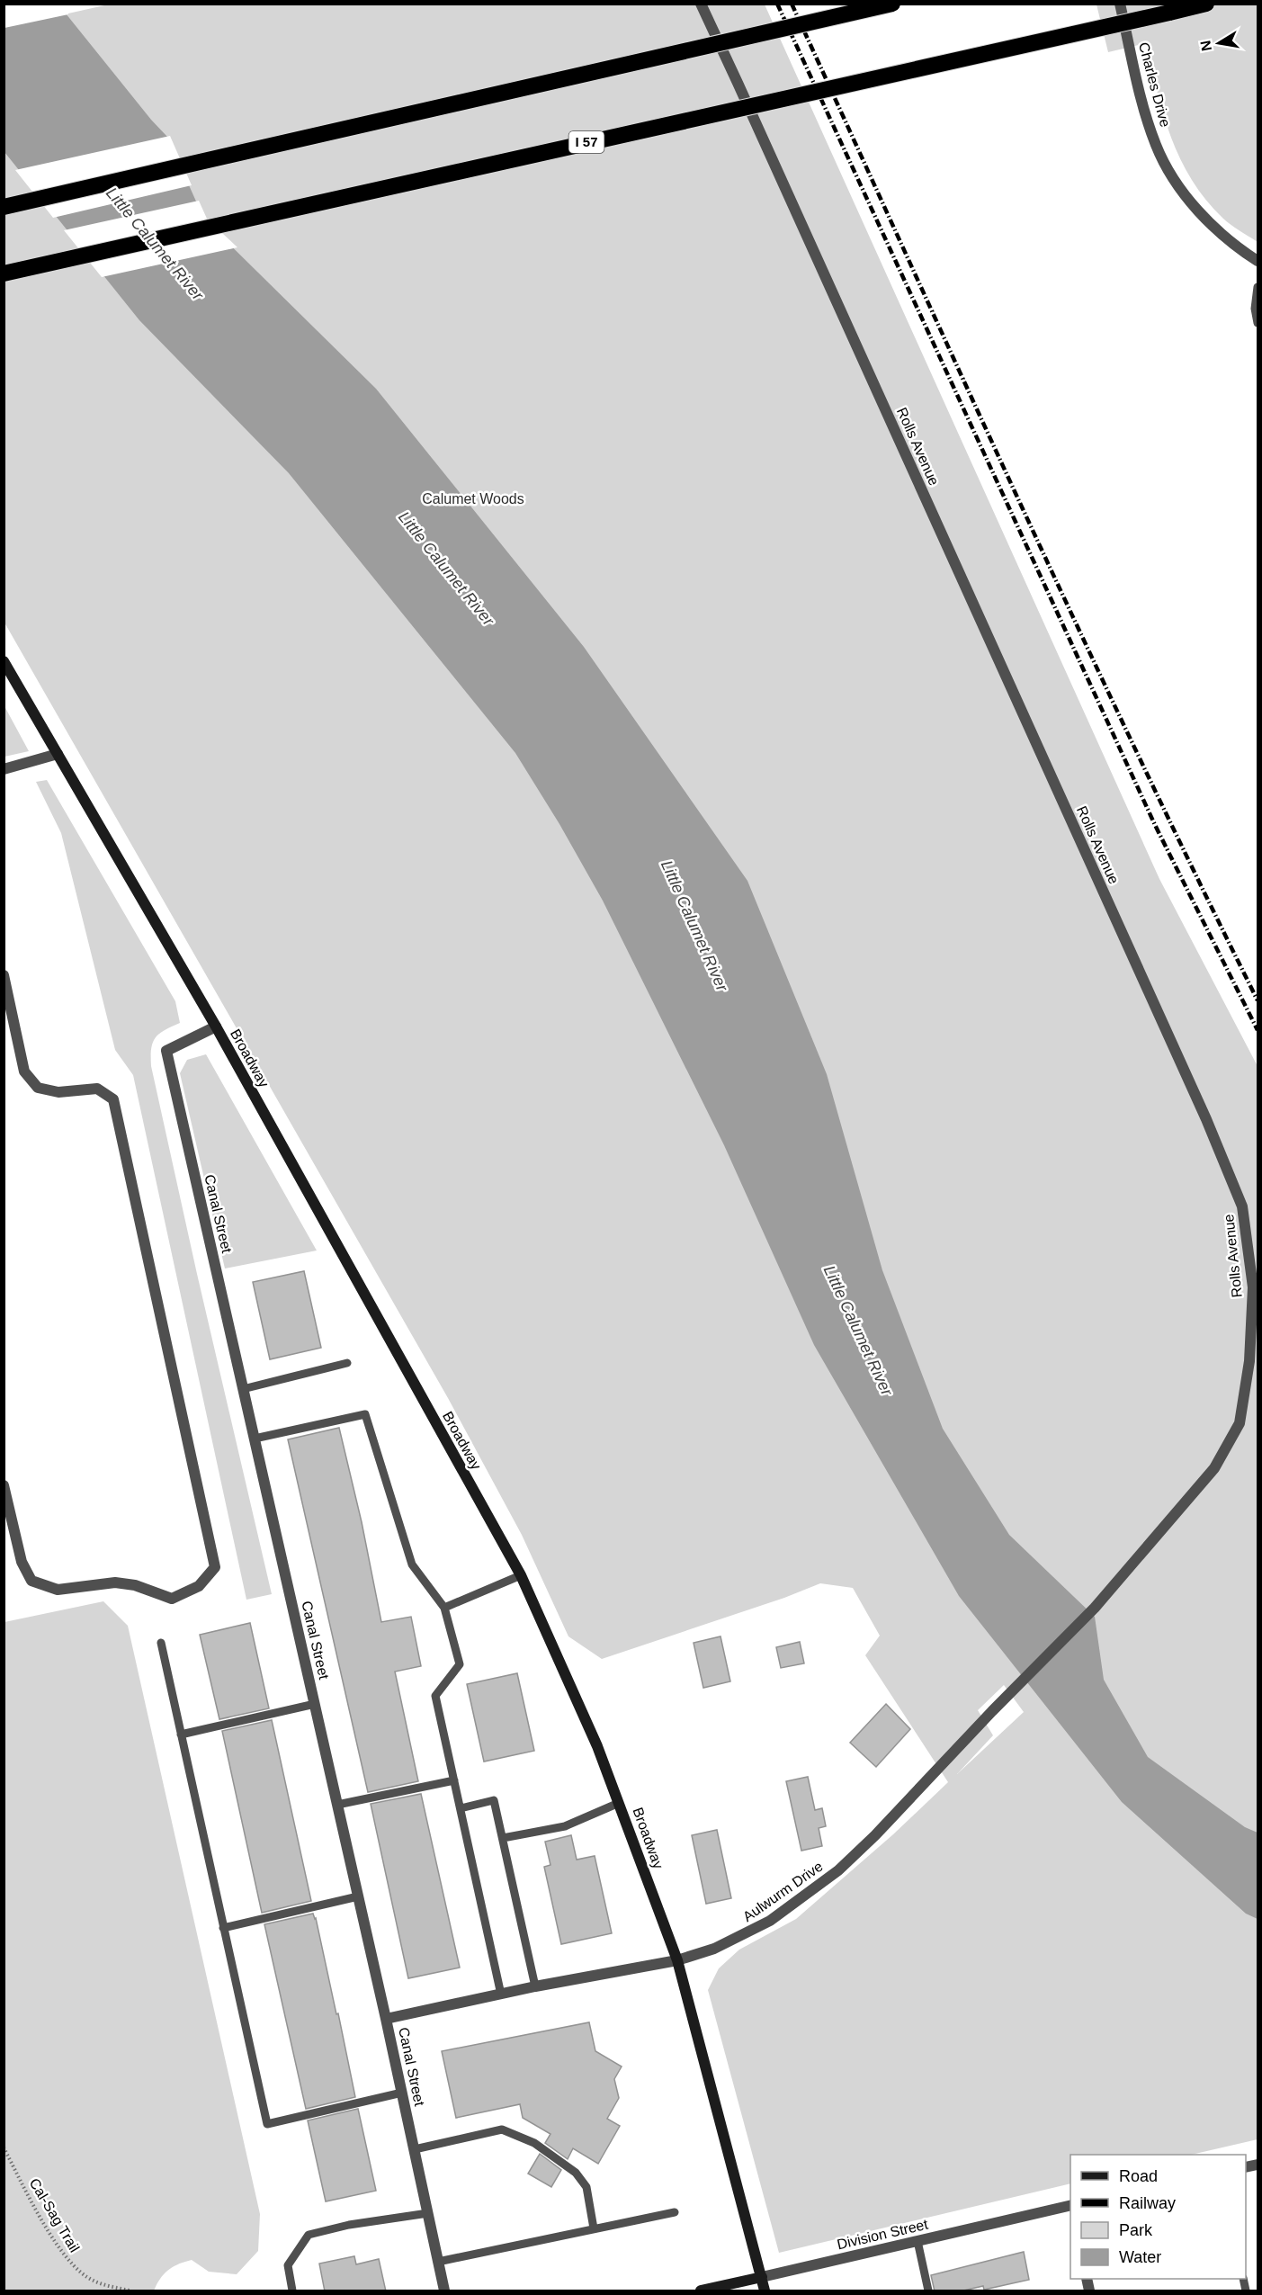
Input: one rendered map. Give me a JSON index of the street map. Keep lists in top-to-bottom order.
{
  "streets": {
    "highway": ["I 57"],
    "street": [
      "Charles Drive",
      "Rolls Avenue",
      "Broadway",
      "Canal Street",
      "Aulwurm Drive",
      "Division Street"
    ],
    "path": ["Cal-Sag Trail"]
  },
  "crossings": [
    ["Rolls Avenue", "Aulwurm Drive"],
    ["Broadway", "Canal Street"],
    ["Broadway", "Aulwurm Drive"],
    ["Broadway", "Division Street"],
    ["Canal Street", "Aulwurm Drive"]
  ],
  "water": ["Little Calumet River"],
  "parks": ["Calumet Woods"],
  "legend": [
    "Road",
    "Railway",
    "Park",
    "Water"
  ],
  "north": "left"
}
